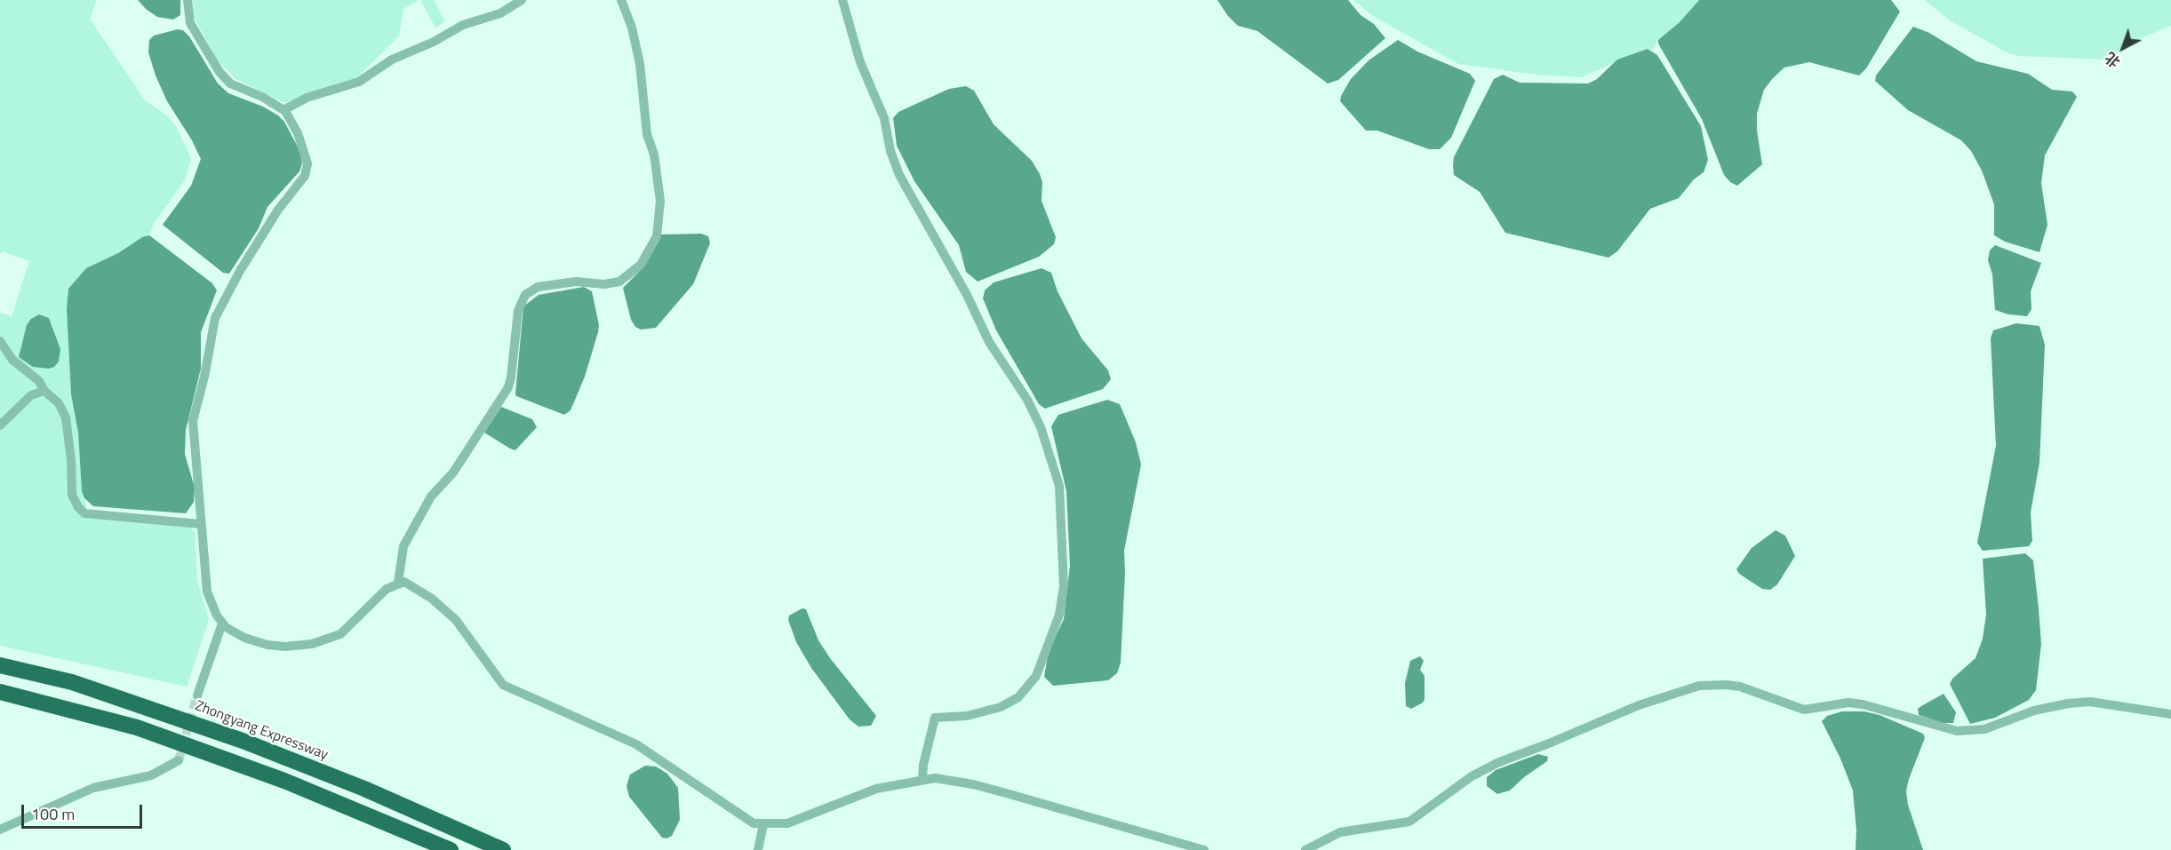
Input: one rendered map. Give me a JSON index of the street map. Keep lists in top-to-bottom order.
{
  "streets": {
    "highway": ["Zhongyang Expressway"]
  },
  "scale_bar": "100 m",
  "north": "bottom left"
}
